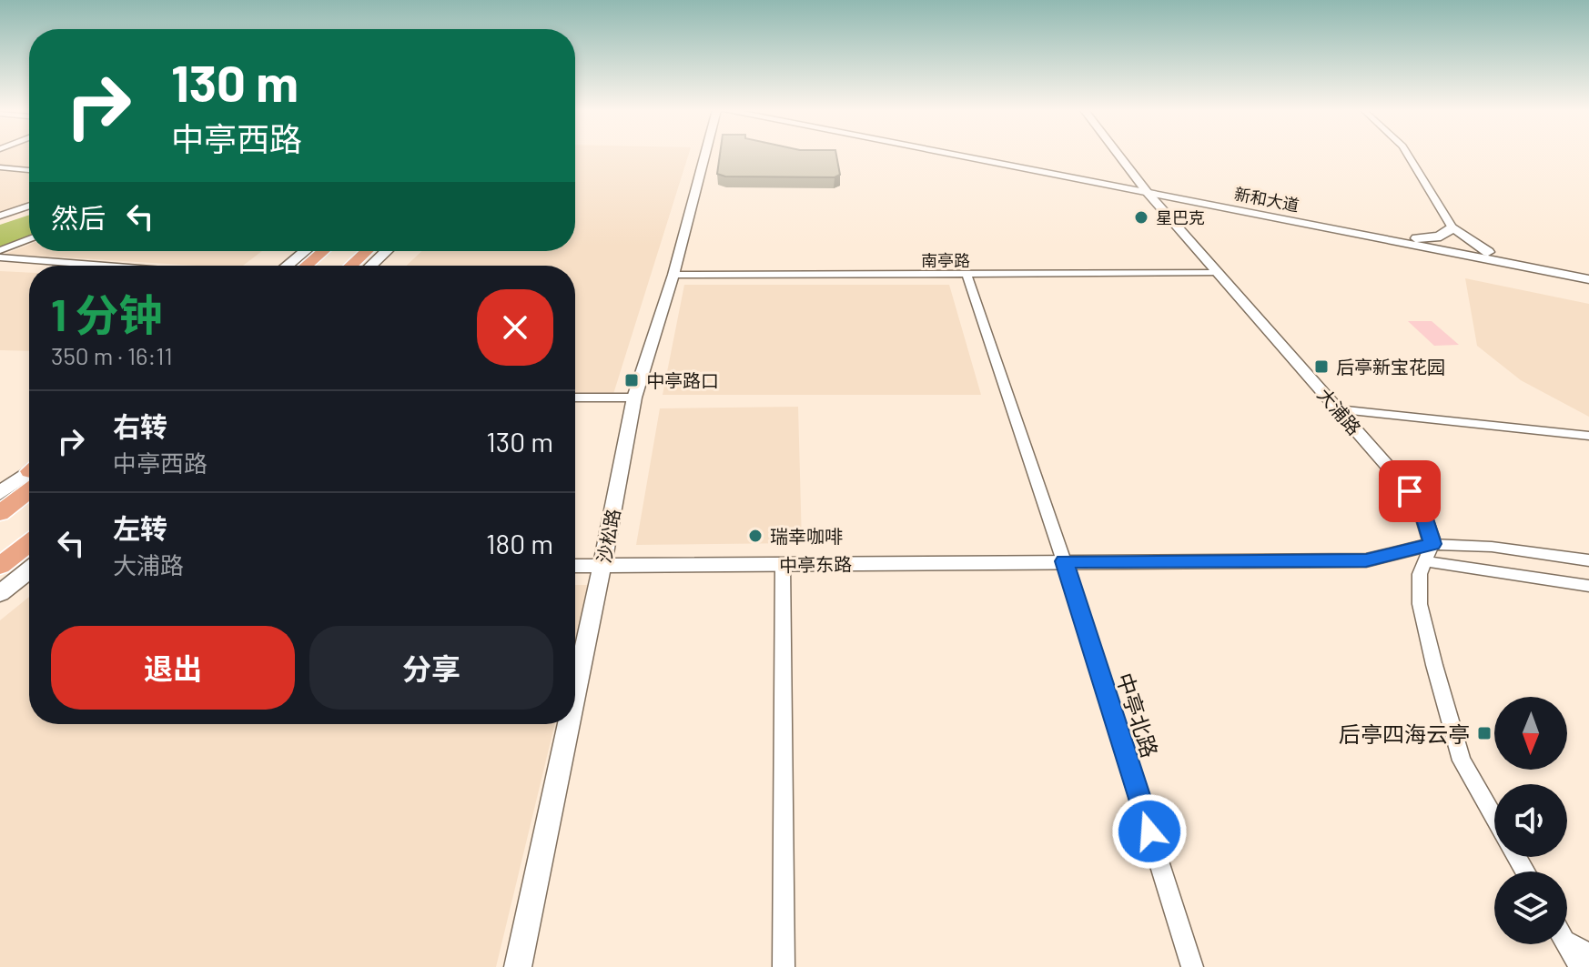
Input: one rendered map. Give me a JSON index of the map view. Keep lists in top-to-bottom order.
{
  "streets": {
    "main road": ["新和大道"],
    "street": [
      "南亭路",
      "大浦路",
      "沙松路",
      "中亭东路",
      "中亭北路"
    ]
  },
  "crossings": [
    ["新和大道", "大浦路"],
    ["南亭路", "大浦路"],
    ["南亭路", "沙松路"],
    ["南亭路", "中亭北路"],
    ["大浦路", "中亭东路"],
    ["沙松路", "中亭东路"],
    ["中亭东路", "中亭北路"]
  ],
  "places": {
    "other": ["星巴克", "瑞幸咖啡"],
    "transit": ["后亭新宝花园", "中亭路口", "后亭四海云亭"]
  },
  "north": "bottom",
  "page": {
    "turn": ["130 m", "中亭西路"],
    "then": "然后",
    "heading": ["1 分钟", "350 m · 16:11"],
    "list": [
      {
        "name": "右转",
        "note": "中亭西路",
        "value": "130 m"
      },
      {
        "name": "左转",
        "note": "大浦路",
        "value": "180 m"
      }
    ],
    "buttons": ["退出", "分享"]
  }
}
